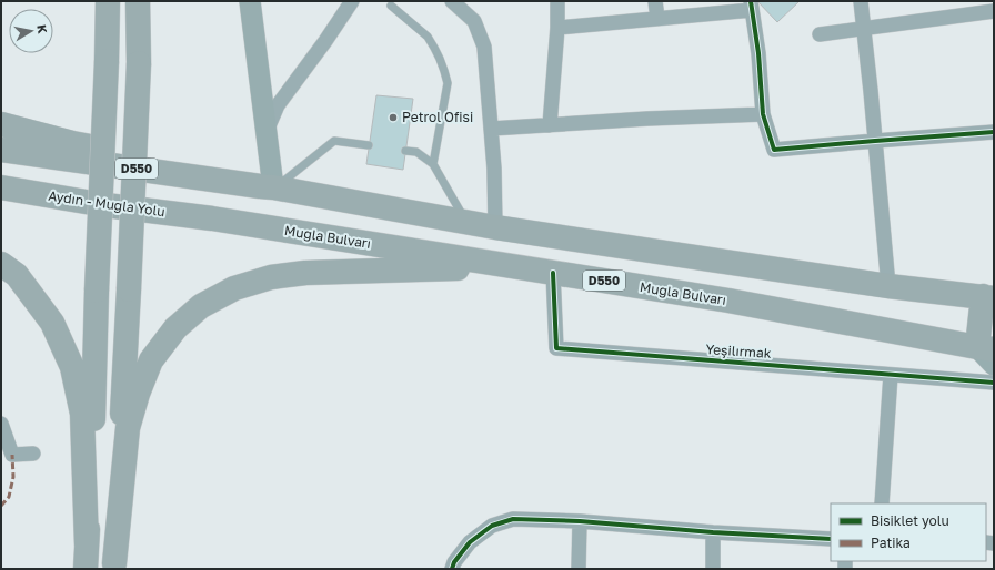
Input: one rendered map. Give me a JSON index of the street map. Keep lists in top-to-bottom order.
{
  "streets": {
    "highway": ["D550", "Aydın - Muğla Yolu", "Muğla Bulvarı"],
    "street": ["Yeşilırmak"]
  },
  "crossings": [
    ["Aydın - Muğla Yolu", "Muğla Bulvarı"],
    ["Muğla Bulvarı", "Yeşilırmak"]
  ],
  "places": ["Petrol Ofisi"],
  "legend": ["Bisiklet yolu", "Patika"],
  "north": "right"
}
